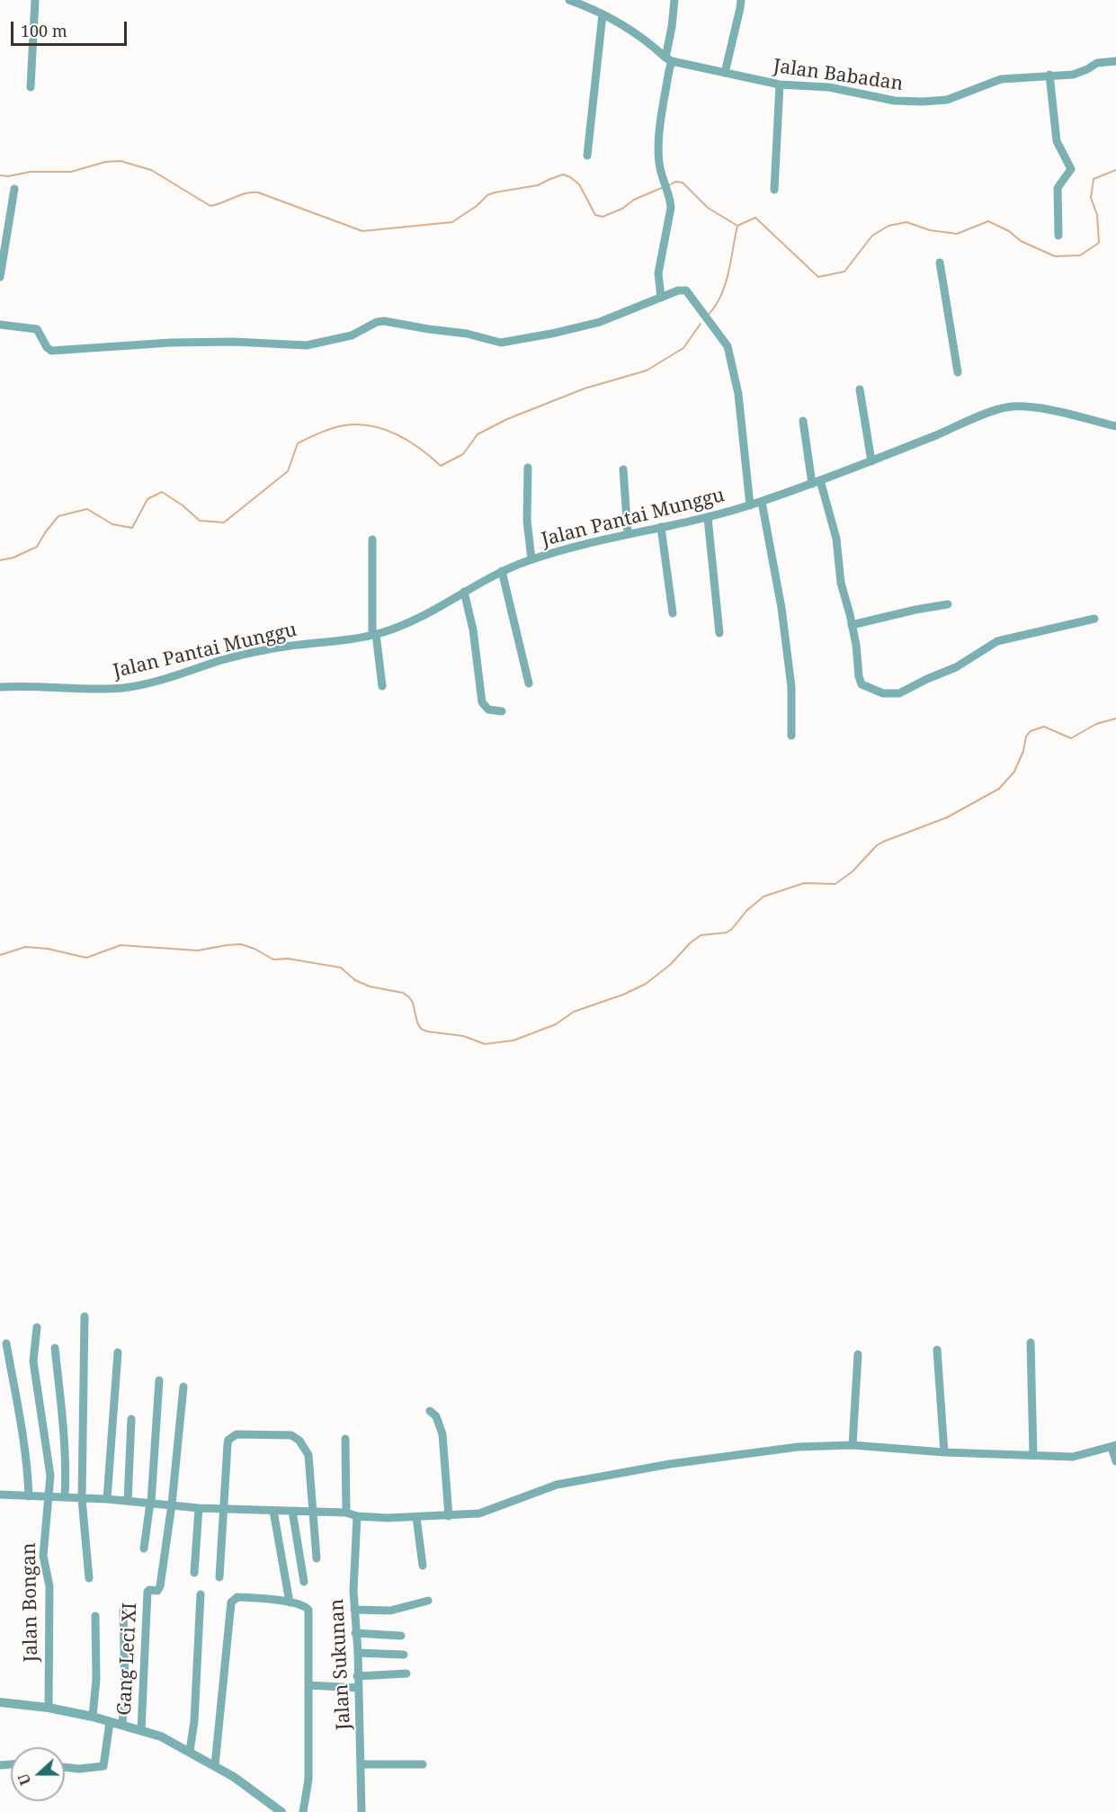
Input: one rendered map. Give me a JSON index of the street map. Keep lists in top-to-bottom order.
{
  "streets": {
    "street": [
      "Jalan Babadan",
      "Jalan Pantai Munggu",
      "Jalan Bongan",
      "Gang Leci XI",
      "Jalan Sukunan"
    ]
  },
  "scale_bar": "100 m",
  "north": "left"
}
